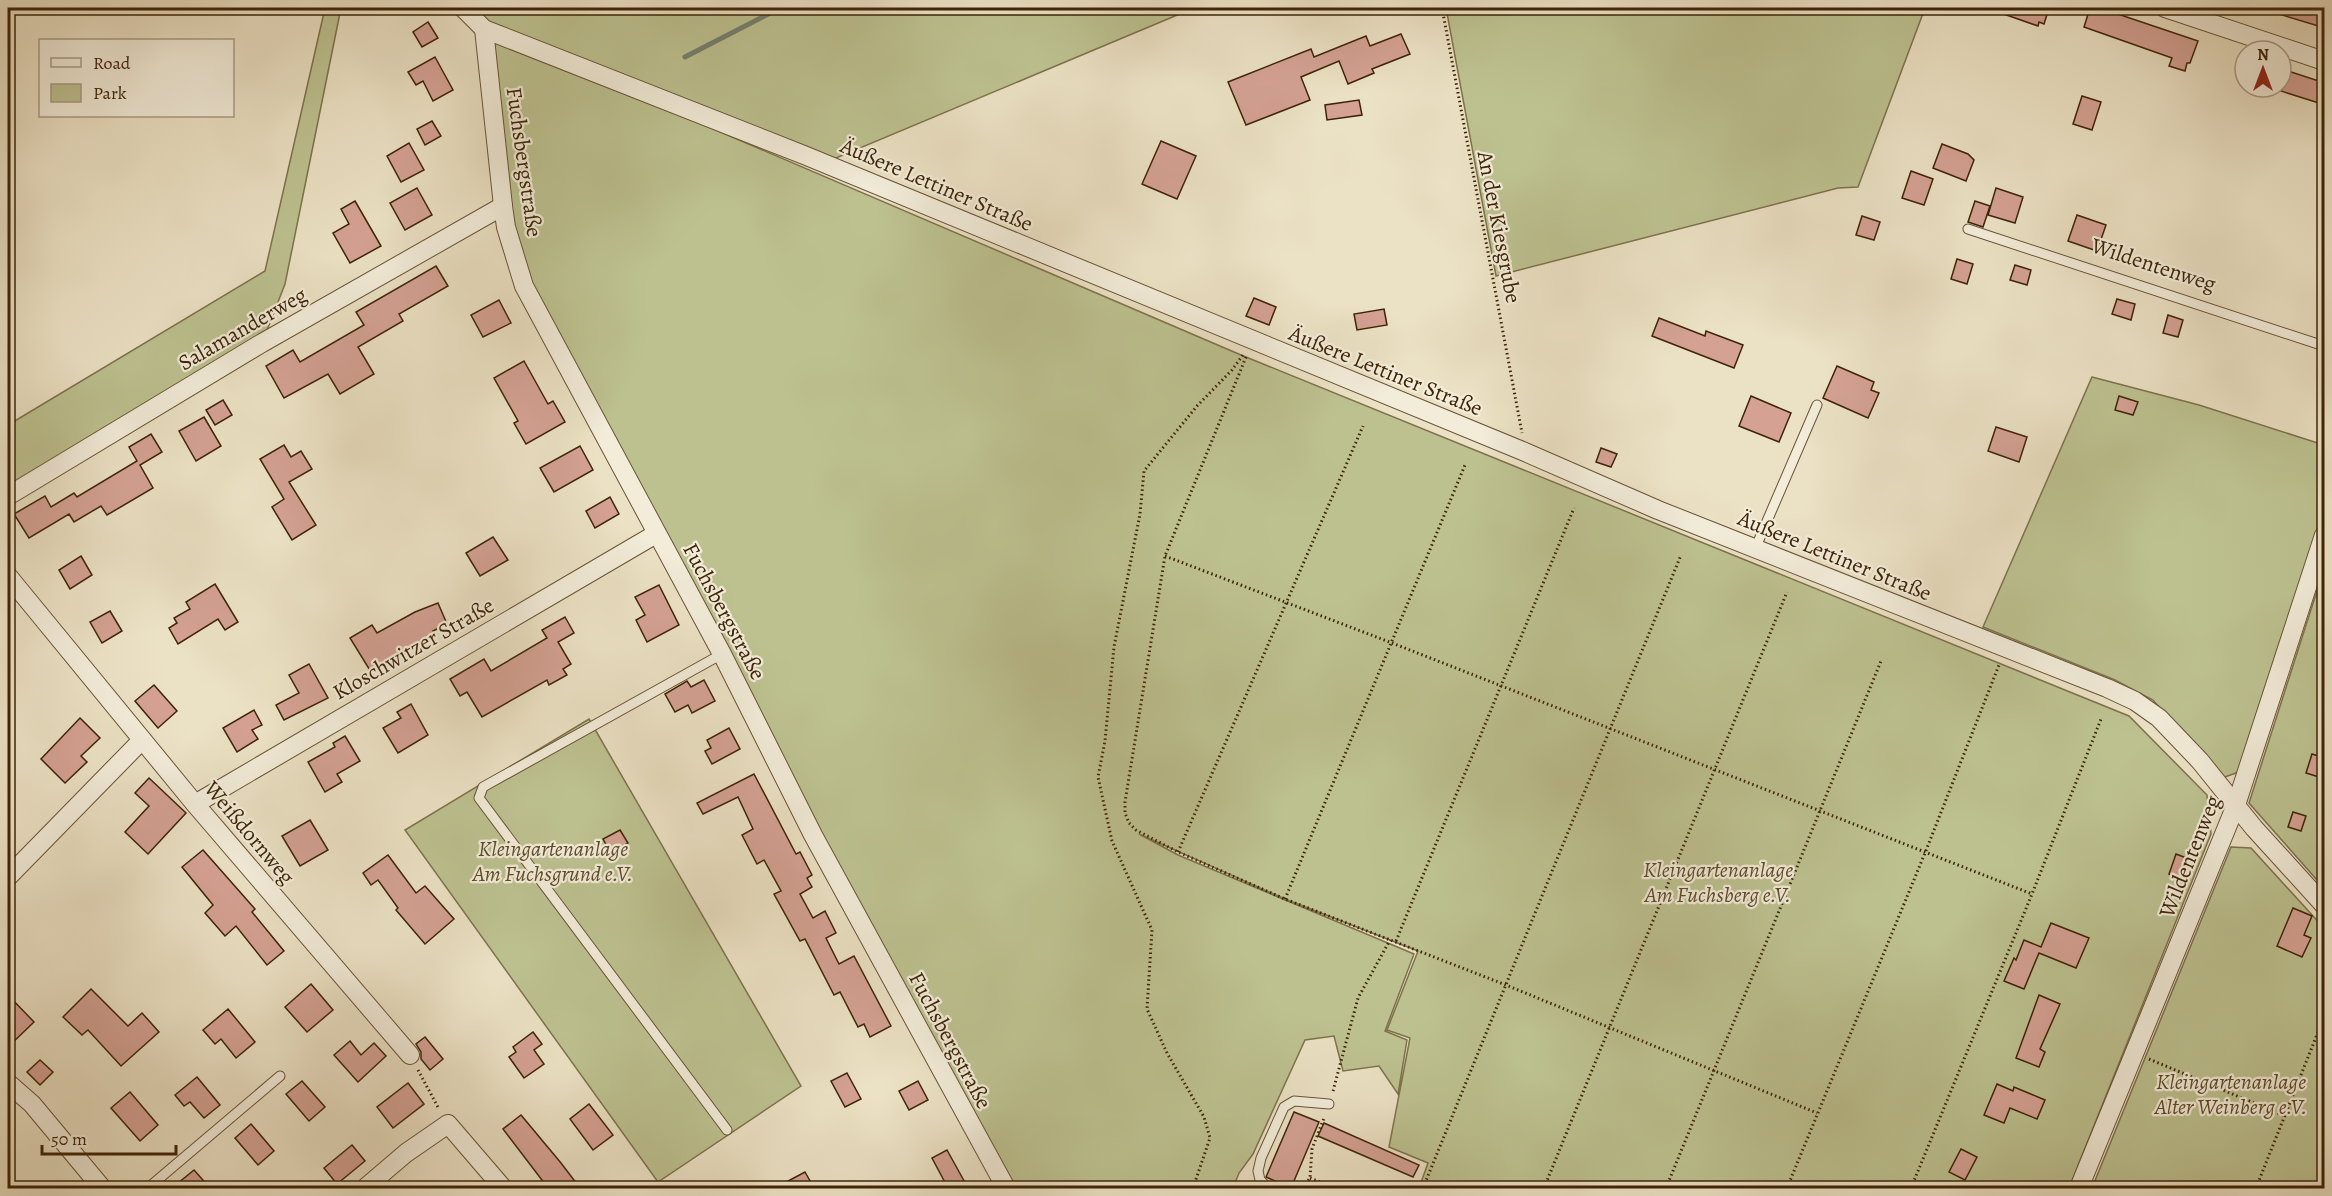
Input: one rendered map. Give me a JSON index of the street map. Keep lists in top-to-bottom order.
{
  "streets": {
    "street": [
      "Fuchsbergstraße",
      "Äußere Lettiner Straße",
      "Wildentenweg",
      "Salamanderweg",
      "Kloschwitzer Straße",
      "Weißdornweg"
    ],
    "path": ["An der Kiesgrube"]
  },
  "crossings": [
    ["Fuchsbergstraße", "Äußere Lettiner Straße"],
    ["Fuchsbergstraße", "Salamanderweg"],
    ["Fuchsbergstraße", "Kloschwitzer Straße"],
    ["Äußere Lettiner Straße", "An der Kiesgrube"],
    ["Äußere Lettiner Straße", "Wildentenweg"],
    ["Kloschwitzer Straße", "Weißdornweg"]
  ],
  "parks": ["Kleingartenanlage Am Fuchsgrund e.V.", "Kleingartenanlage Am Fuchsberg e.V.", "Kleingartenanlage Alter Weinberg e.V."],
  "legend": ["Road", "Park"],
  "scale_bar": "50 m",
  "north": "top"
}
